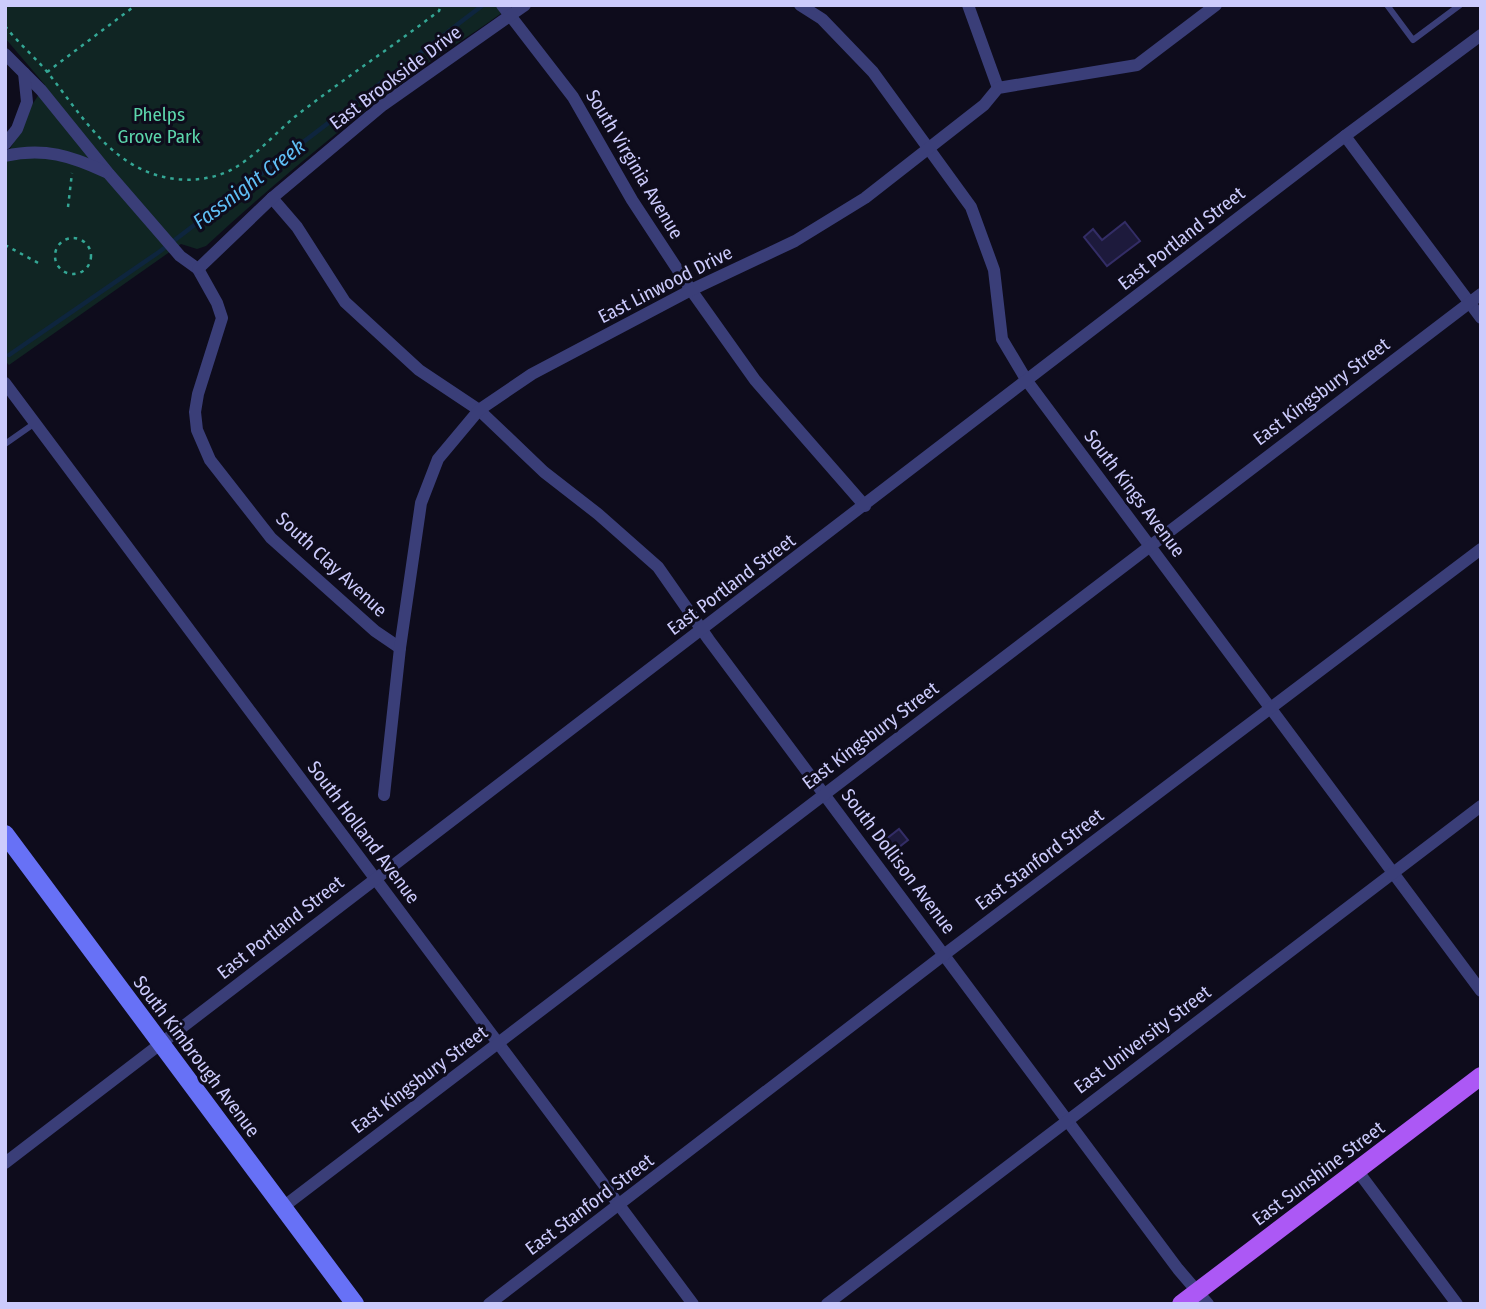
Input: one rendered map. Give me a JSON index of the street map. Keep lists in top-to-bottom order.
{
  "streets": {
    "main road": ["South Kimbrough Avenue", "East Sunshine Street"],
    "street": [
      "East Brookside Drive",
      "South Virginia Avenue",
      "East Portland Street",
      "East Linwood Drive",
      "East Kingsbury Street",
      "South Kings Avenue",
      "South Clay Avenue",
      "South Holland Avenue",
      "East Stanford Street",
      "South Dollison Avenue",
      "East University Street"
    ]
  },
  "crossings": [
    ["East Brookside Drive", "South Virginia Avenue"],
    ["East Brookside Drive", "South Clay Avenue"],
    ["East Brookside Drive", "South Dollison Avenue"],
    ["South Virginia Avenue", "East Portland Street"],
    ["South Virginia Avenue", "East Linwood Drive"],
    ["East Portland Street", "South Kings Avenue"],
    ["East Portland Street", "South Holland Avenue"],
    ["East Portland Street", "South Dollison Avenue"],
    ["East Portland Street", "South Kimbrough Avenue"],
    ["East Linwood Drive", "South Kings Avenue"],
    ["East Linwood Drive", "South Clay Avenue"],
    ["East Linwood Drive", "South Dollison Avenue"],
    ["East Kingsbury Street", "South Kings Avenue"],
    ["East Kingsbury Street", "South Holland Avenue"],
    ["East Kingsbury Street", "South Dollison Avenue"],
    ["East Kingsbury Street", "South Kimbrough Avenue"],
    ["South Kings Avenue", "East Stanford Street"],
    ["South Kings Avenue", "East University Street"],
    ["South Holland Avenue", "East Stanford Street"],
    ["East Stanford Street", "South Dollison Avenue"],
    ["South Dollison Avenue", "East University Street"],
    ["South Dollison Avenue", "East Sunshine Street"]
  ],
  "water": ["Fassnight Creek"],
  "parks": ["Phelps Grove Park"]
}
